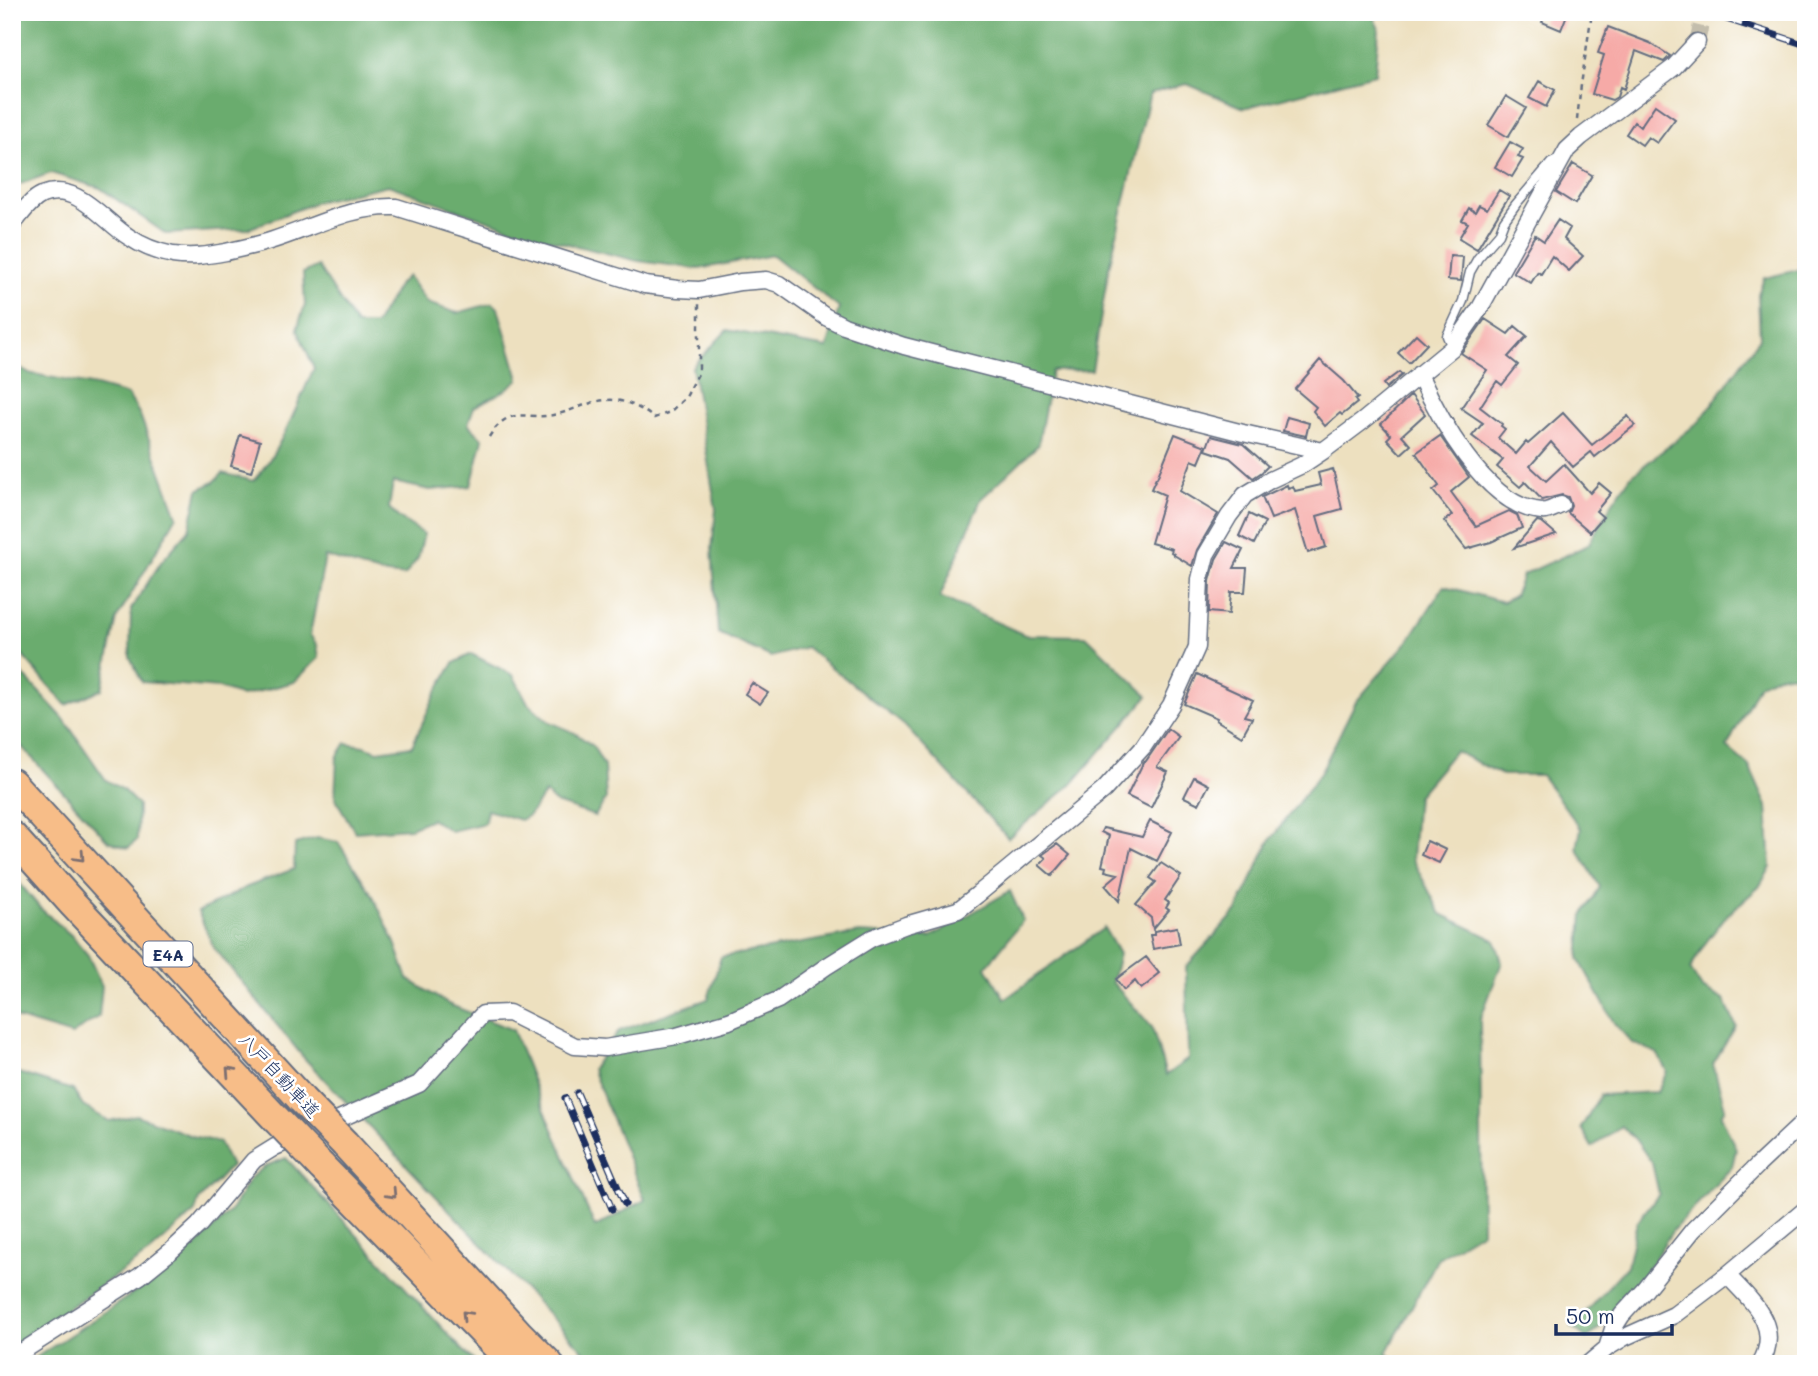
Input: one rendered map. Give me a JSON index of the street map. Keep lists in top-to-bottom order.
{
  "streets": {
    "highway": ["E4A", "八戸自動車道"]
  },
  "scale_bar": "50 m"
}
